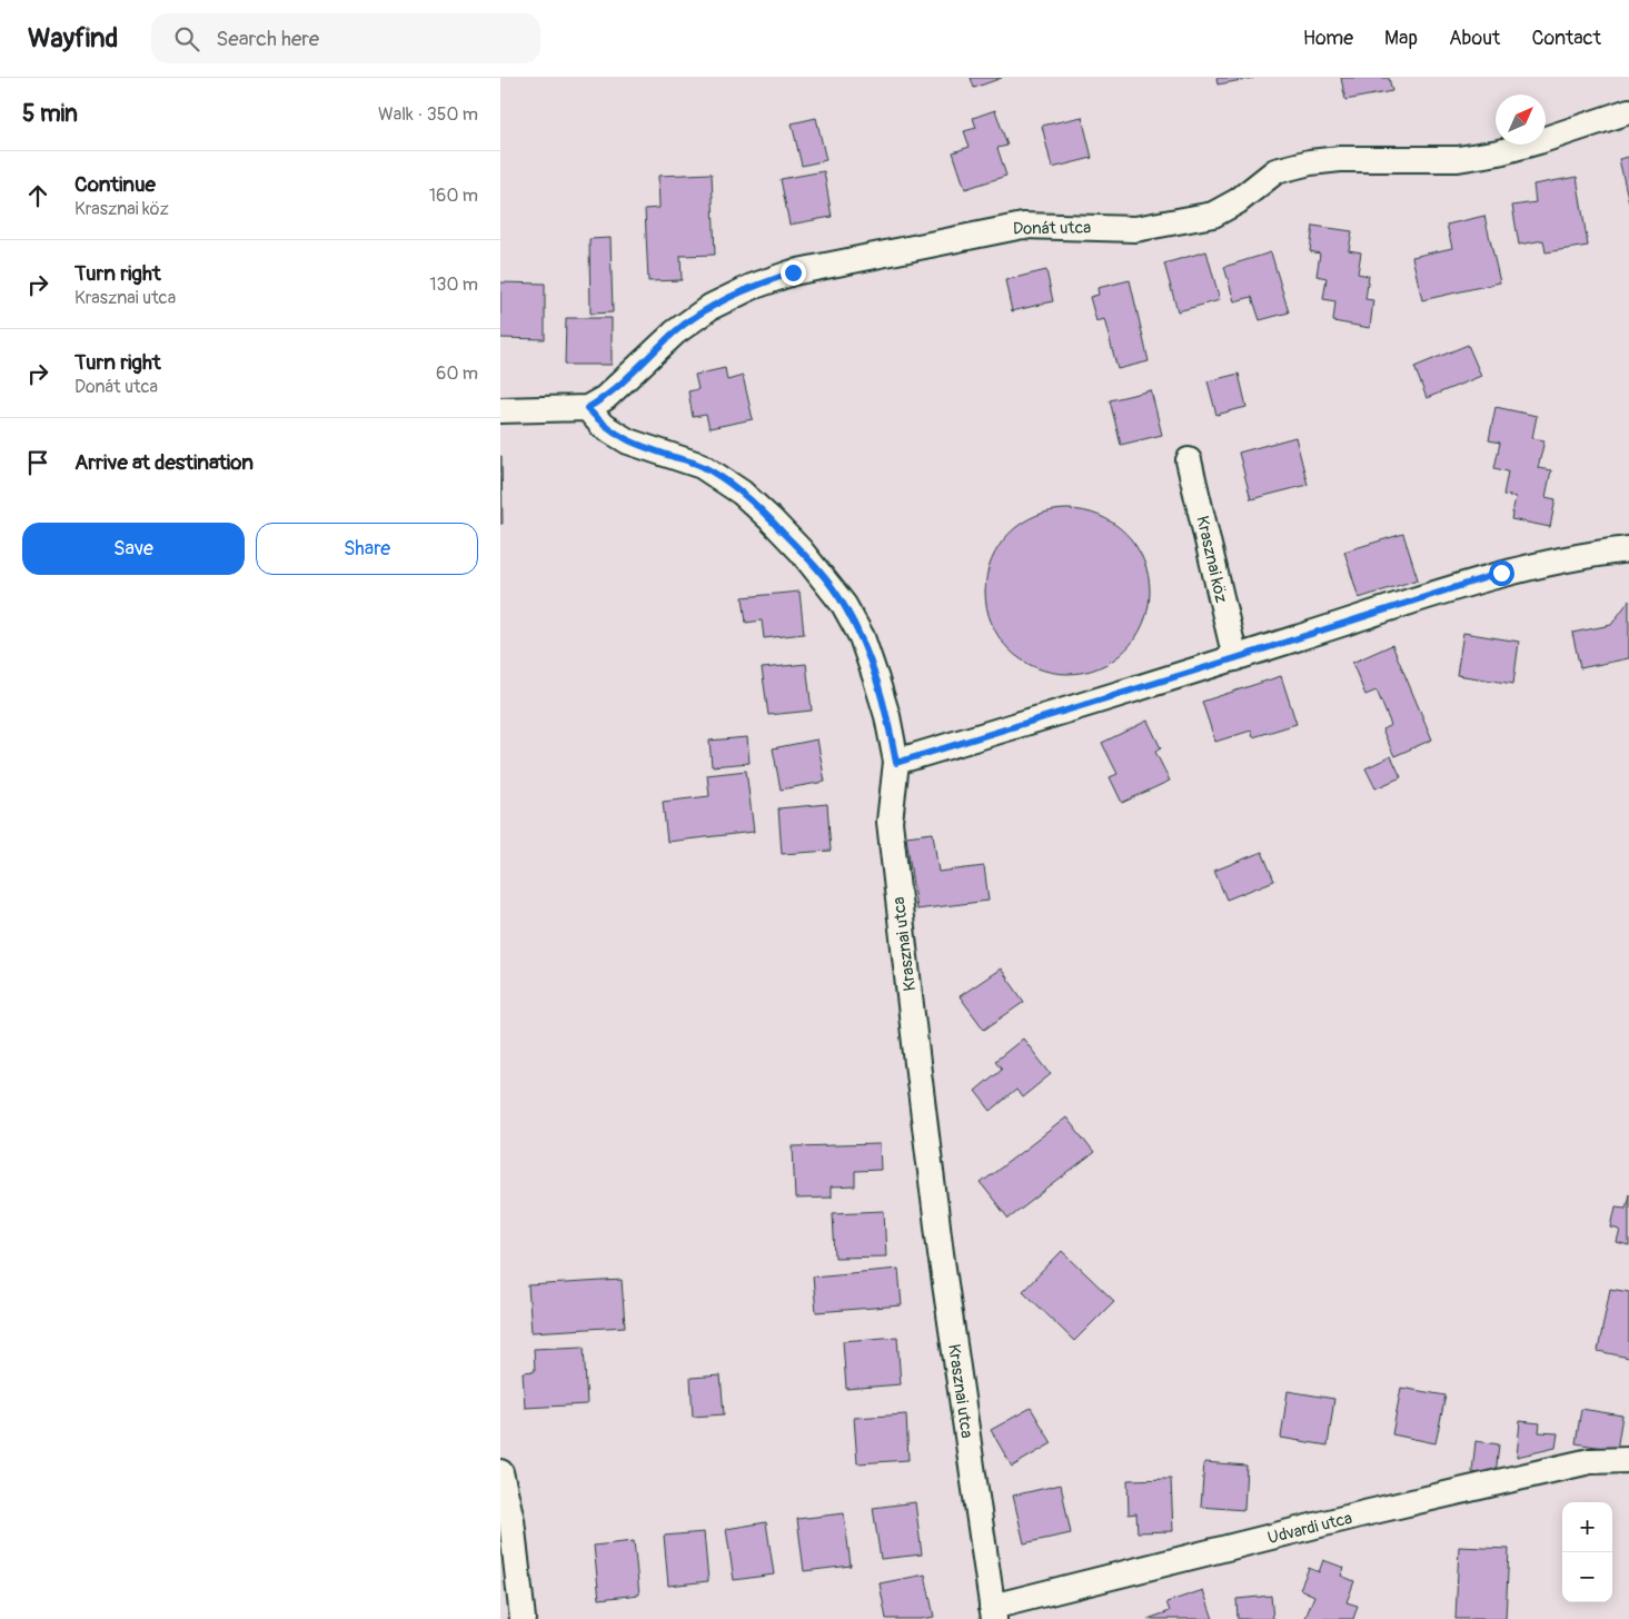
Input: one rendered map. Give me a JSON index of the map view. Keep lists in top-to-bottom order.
{
  "streets": {
    "street": [
      "Donát utca",
      "Krasznai köz",
      "Krasznai utca",
      "Udvardi utca"
    ]
  },
  "crossings": [
    ["Donát utca", "Krasznai utca"],
    ["Krasznai utca", "Udvardi utca"]
  ],
  "north": "top right",
  "page": {
    "header": "Wayfind",
    "search": "Search here",
    "nav": [
      "Home",
      "Map",
      "About",
      "Contact"
    ],
    "heading": ["5 min", "Walk · 350 m"],
    "list": [
      ["Continue", "Krasznai köz", "160 m"],
      ["Turn right", "Krasznai utca", "130 m"],
      ["Turn right", "Donát utca", "60 m"],
      "Arrive at destination"
    ],
    "buttons": ["Save", "Share"],
    "map_buttons": ["+", "−"]
  }
}
